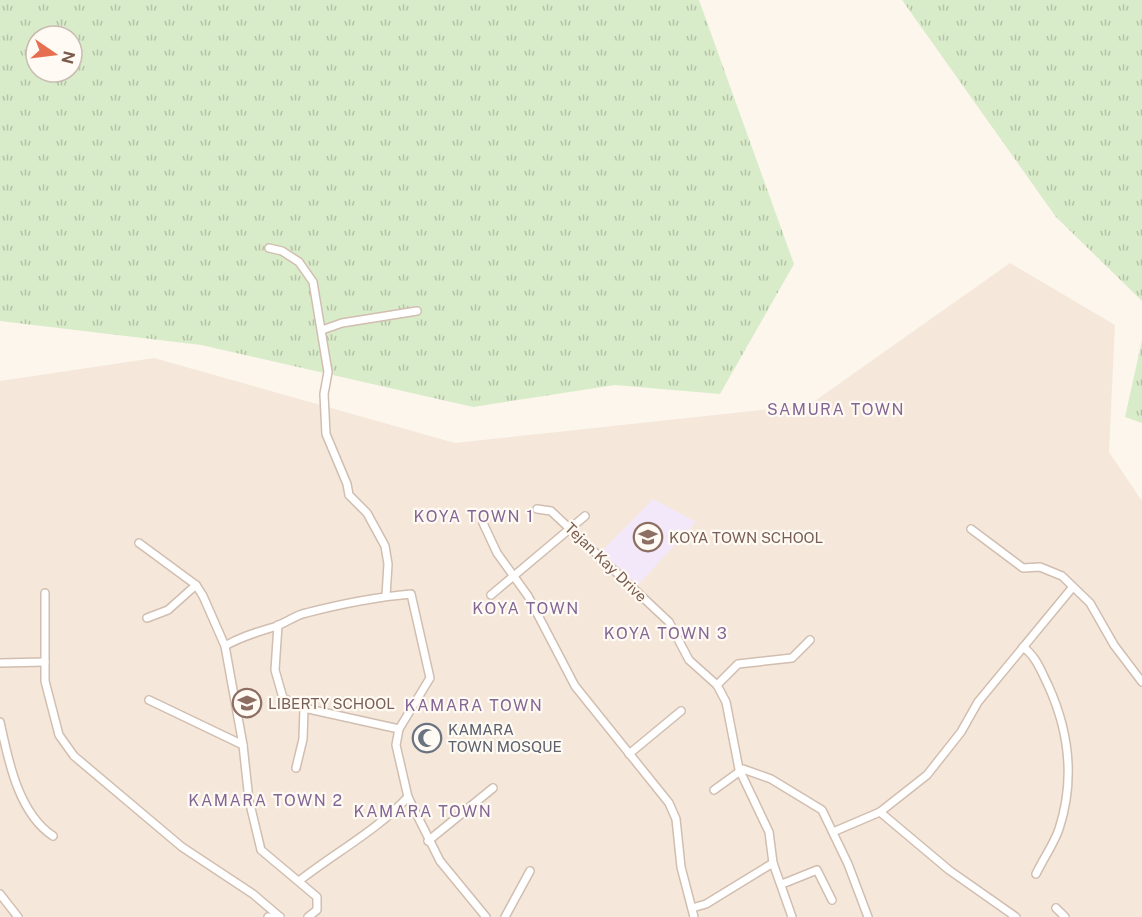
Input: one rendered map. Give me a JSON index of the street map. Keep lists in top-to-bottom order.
{
  "streets": {
    "street": ["Tejan Kay Drive"]
  },
  "districts": [
    "SAMURA TOWN",
    "KOYA TOWN 1",
    "KOYA TOWN",
    "KOYA TOWN 3",
    "KAMARA TOWN",
    "KAMARA TOWN 2",
    "KAMARA TOWN"
  ],
  "places": {
    "school or university": ["KOYA TOWN SCHOOL", "LIBERTY SCHOOL"],
    "mosque": ["KAMARA TOWN MOSQUE"]
  },
  "north": "right"
}
